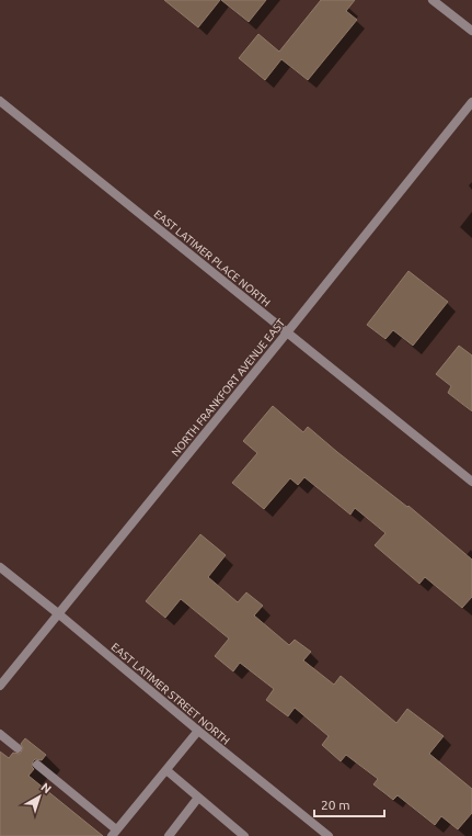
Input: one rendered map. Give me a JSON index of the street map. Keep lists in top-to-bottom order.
{
  "streets": {
    "street": ["EAST LATIMER PLACE NORTH", "NORTH FRANKFORT AVENUE EAST", "EAST LATIMER STREET NORTH"]
  },
  "crossings": [
    ["EAST LATIMER PLACE NORTH", "NORTH FRANKFORT AVENUE EAST"],
    ["NORTH FRANKFORT AVENUE EAST", "EAST LATIMER STREET NORTH"]
  ],
  "scale_bar": "20 m",
  "north": "top right"
}
